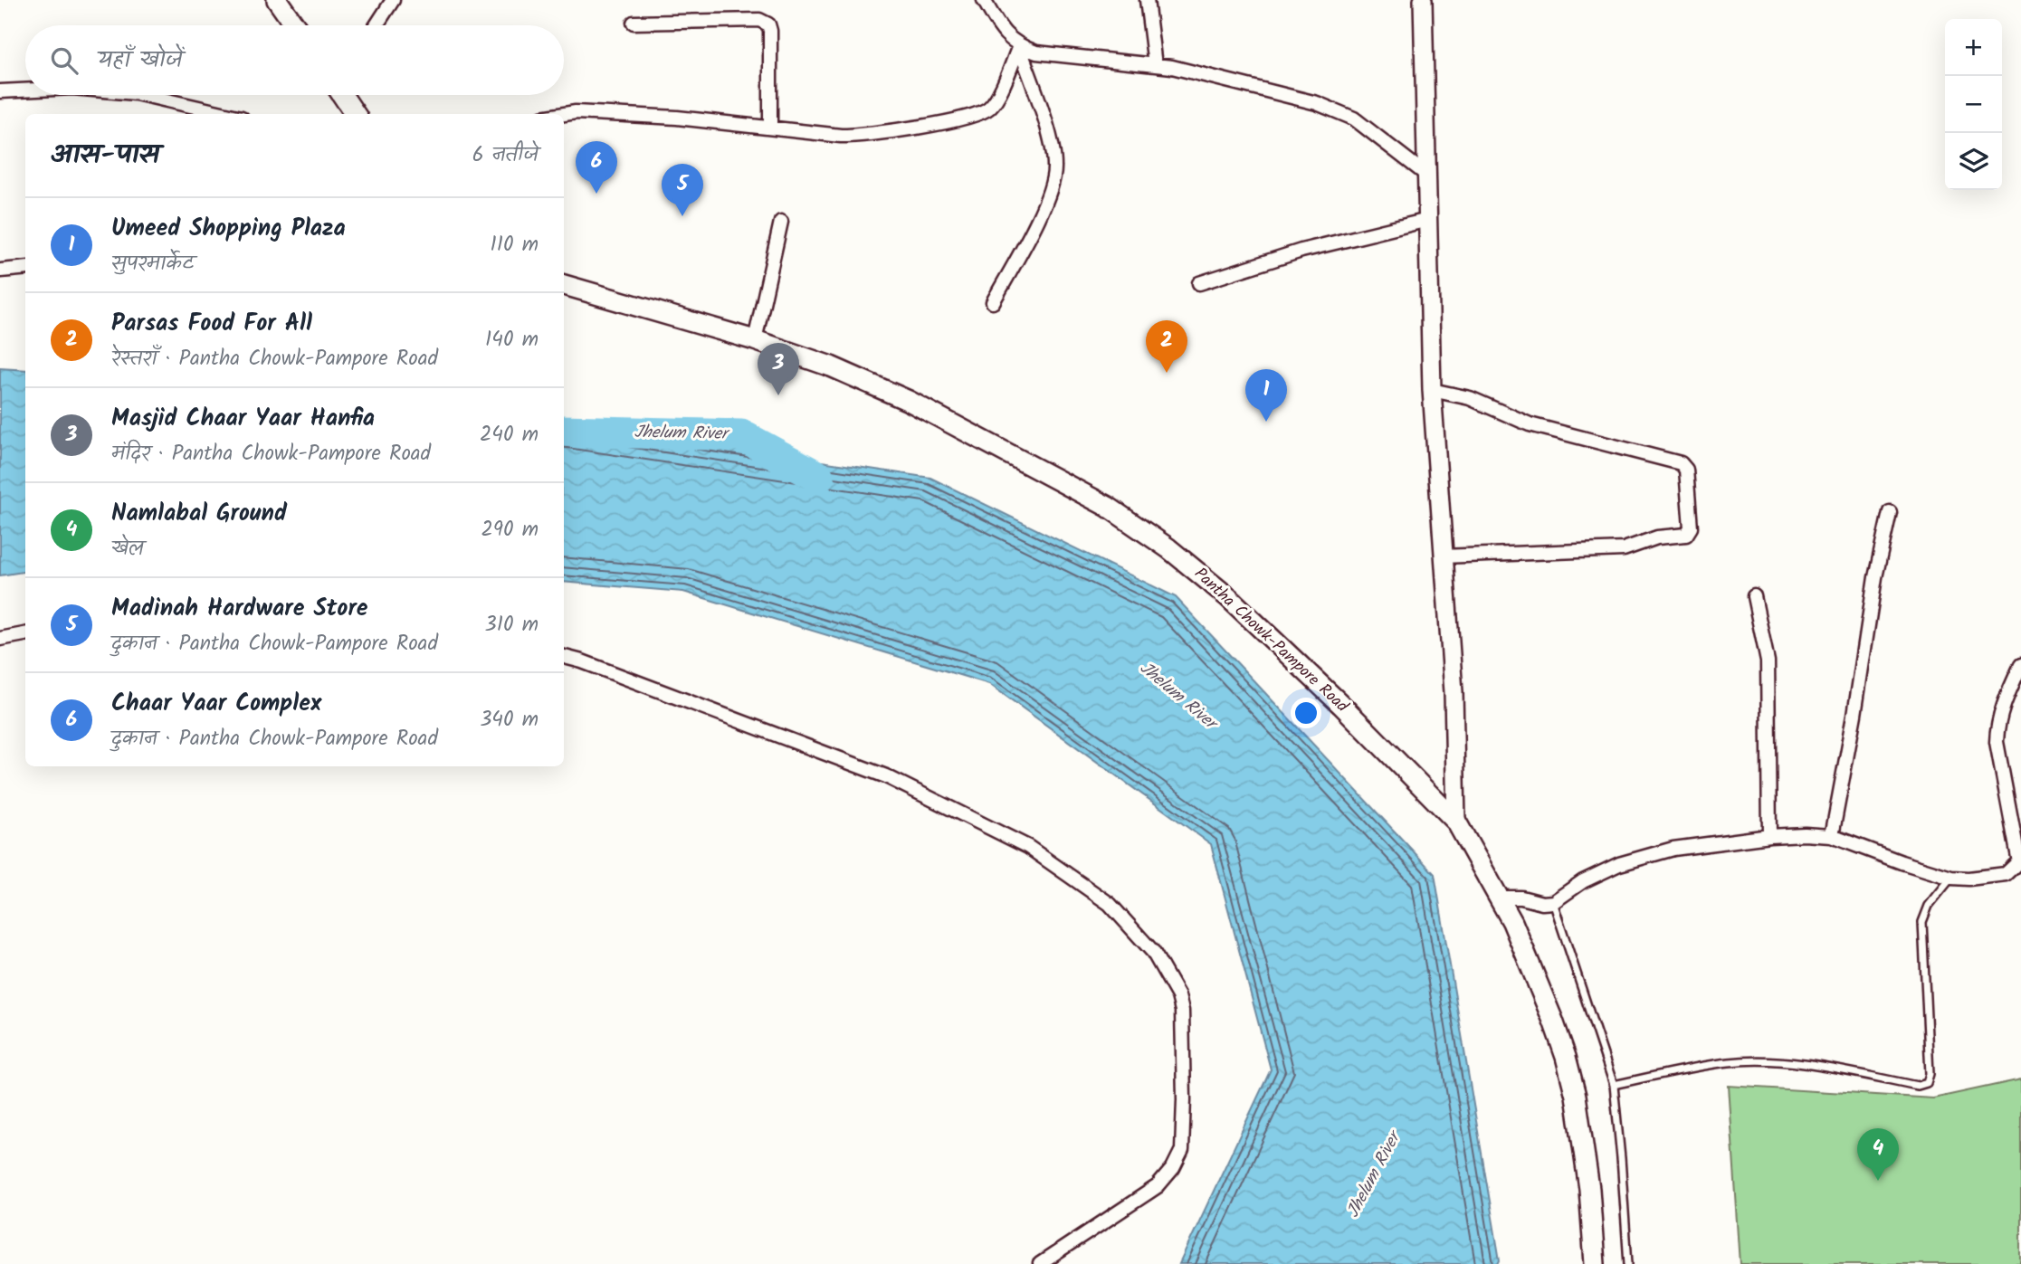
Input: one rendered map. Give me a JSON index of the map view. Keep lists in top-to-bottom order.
{
  "streets": {
    "main road": ["Pantha Chowk-Pampore Road"]
  },
  "water": ["Jhelum River"],
  "page": {
    "map_buttons": ["+", "−"],
    "search": "यहाँ खोजें",
    "heading": ["आस-पास", "6 नतीजे"],
    "pins": [
      "6",
      "5",
      "2",
      "3",
      "1",
      "4"
    ],
    "list": [
      {
        "mark": "1",
        "name": "Umeed Shopping Plaza",
        "note": "सुपरमार्केट",
        "value": "110 m"
      },
      {
        "mark": "2",
        "name": "Parsas Food For All",
        "note": "रेस्तराँ · Pantha Chowk-Pampore Road",
        "value": "140 m"
      },
      {
        "mark": "3",
        "name": "Masjid Chaar Yaar Hanfia",
        "note": "मंदिर · Pantha Chowk-Pampore Road",
        "value": "240 m"
      },
      {
        "mark": "4",
        "name": "Namlabal Ground",
        "note": "खेल",
        "value": "290 m"
      },
      {
        "mark": "5",
        "name": "Madinah Hardware Store",
        "note": "दुकान · Pantha Chowk-Pampore Road",
        "value": "310 m"
      },
      {
        "mark": "6",
        "name": "Chaar Yaar Complex",
        "note": "दुकान · Pantha Chowk-Pampore Road",
        "value": "340 m"
      }
    ]
  }
}
